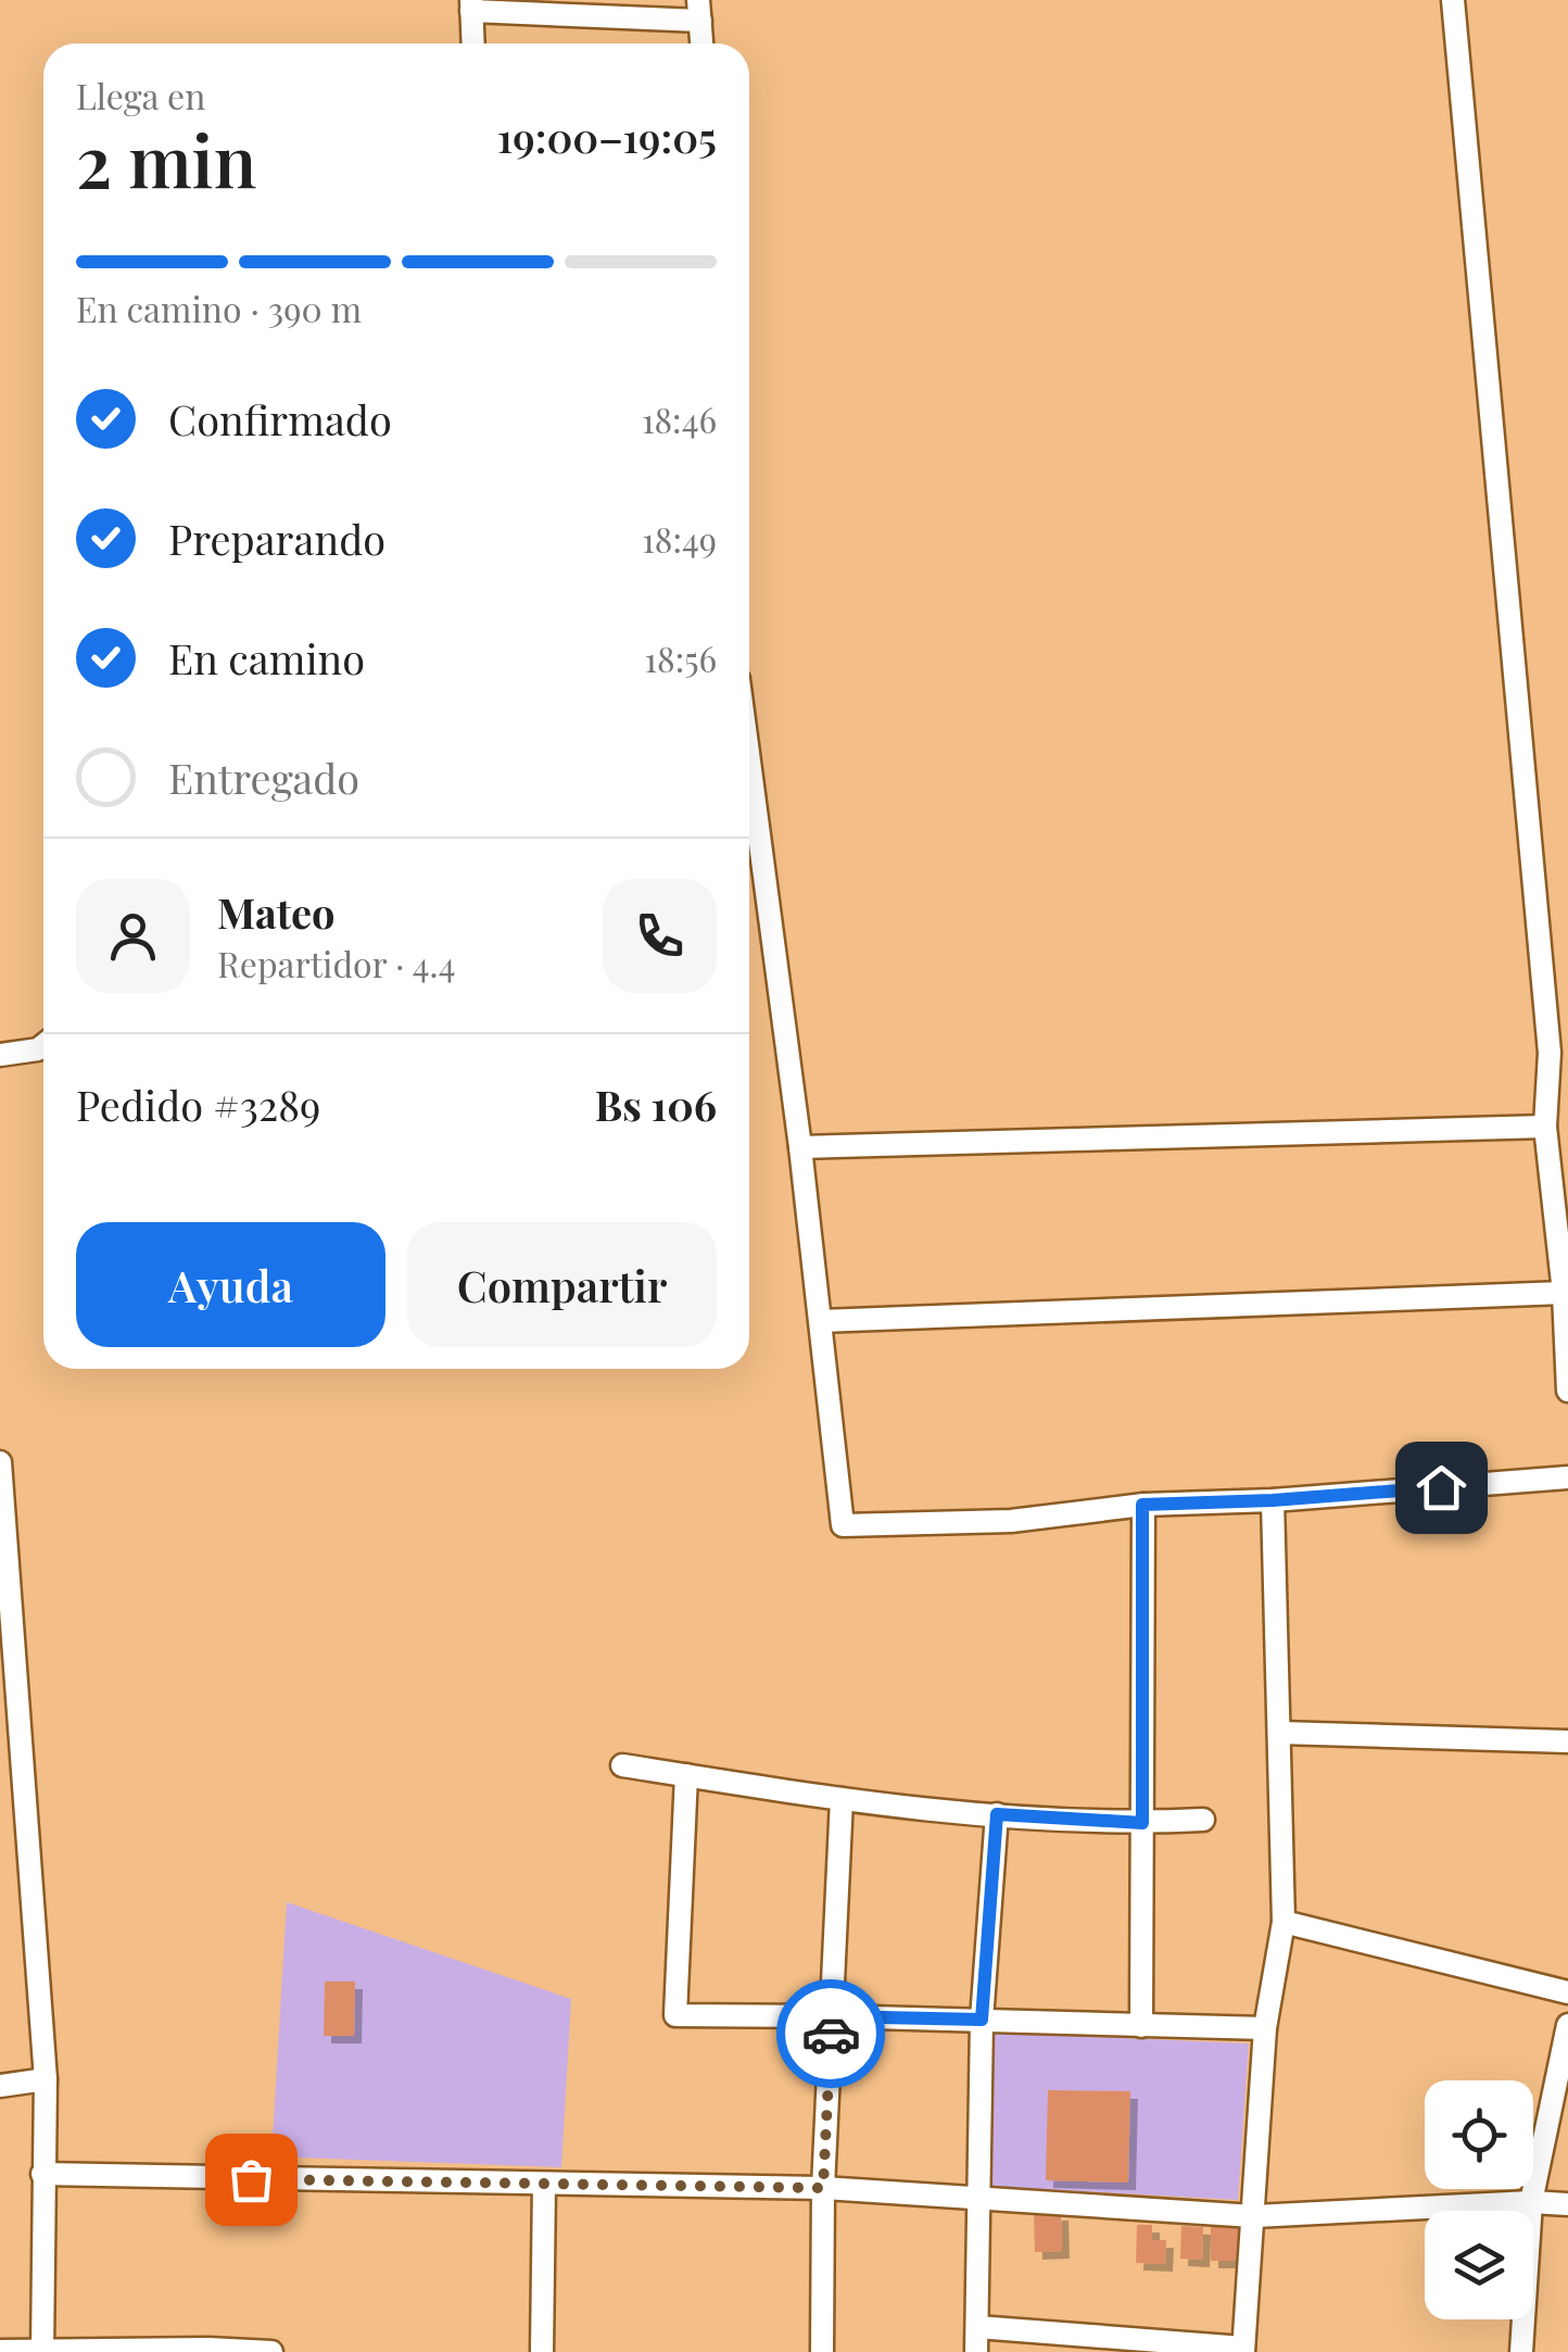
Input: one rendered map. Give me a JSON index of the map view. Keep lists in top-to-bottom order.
{
  "page": {
    "heading": ["2 min", "Llega en", "19:00–19:05"],
    "panel": [
      "Mateo",
      "Repartidor · 4.4",
      "Pedido #3289",
      "Bs 106"
    ],
    "bar": "En camino · 390 m",
    "list": [
      ["Confirmado", "18:46"],
      ["Preparando", "18:49"],
      ["En camino", "18:56"],
      "Entregado"
    ],
    "buttons": ["Ayuda", "Compartir"]
  }
}
